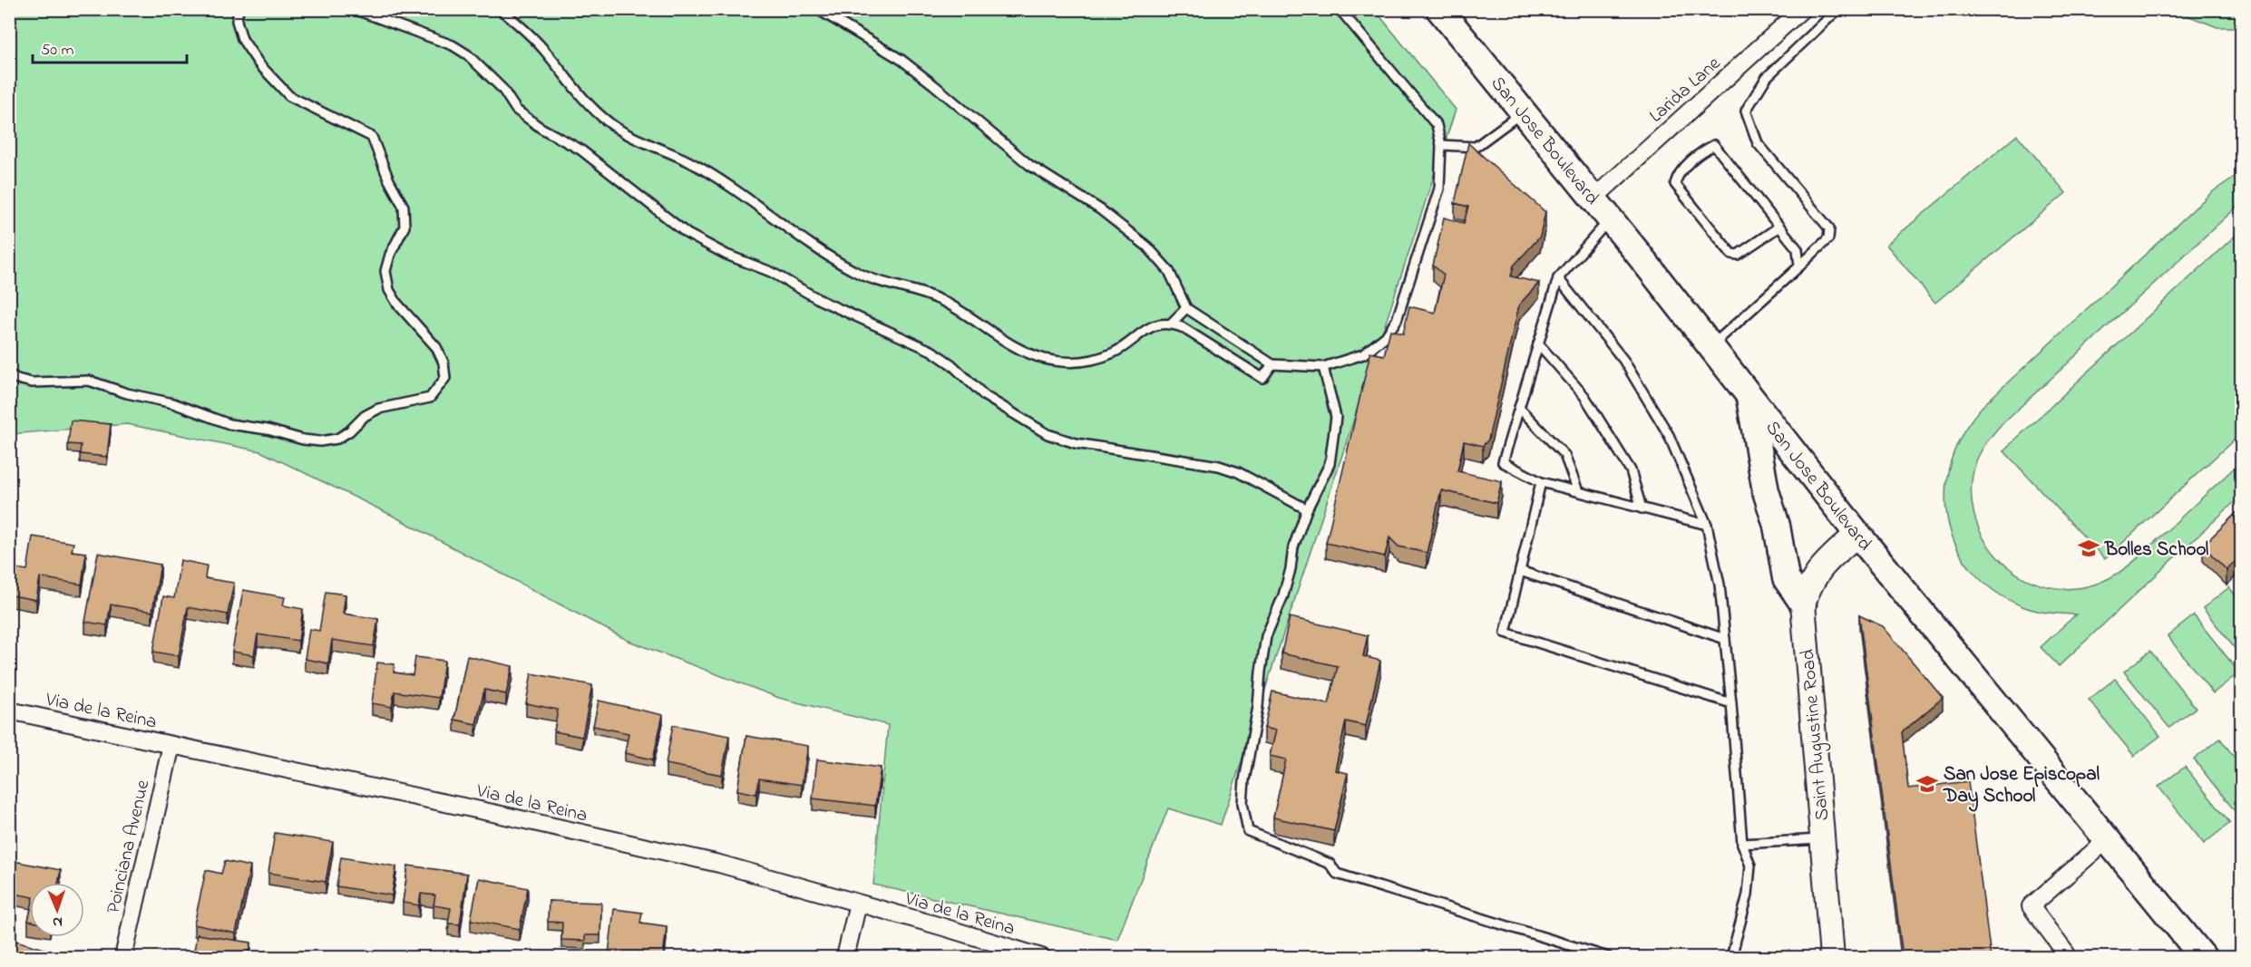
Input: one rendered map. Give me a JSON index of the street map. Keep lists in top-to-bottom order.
{
  "streets": {
    "main road": ["San Jose Boulevard", "Saint Augustine Road"],
    "street": ["Larida Lane", "Via de la Reina", "Poinciana Avenue"]
  },
  "crossings": [
    ["Larida Lane", "San Jose Boulevard"],
    ["San Jose Boulevard", "Saint Augustine Road"],
    ["Via de la Reina", "Poinciana Avenue"]
  ],
  "places": {
    "school or university": ["Bolles School", "San Jose Episcopal Day School"]
  },
  "scale_bar": "50 m",
  "north": "bottom"
}
